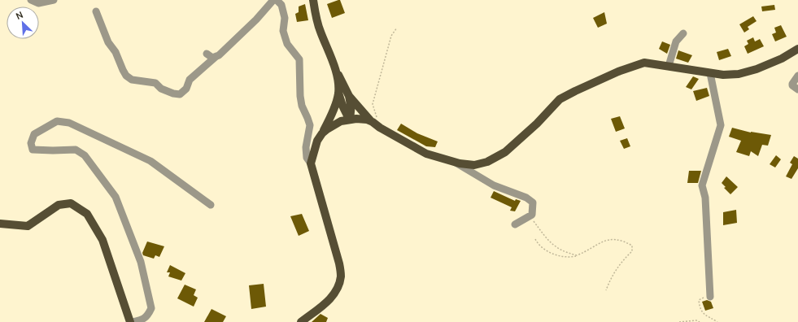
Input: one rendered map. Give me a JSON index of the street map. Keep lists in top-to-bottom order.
{
  "north": "top left"
}
